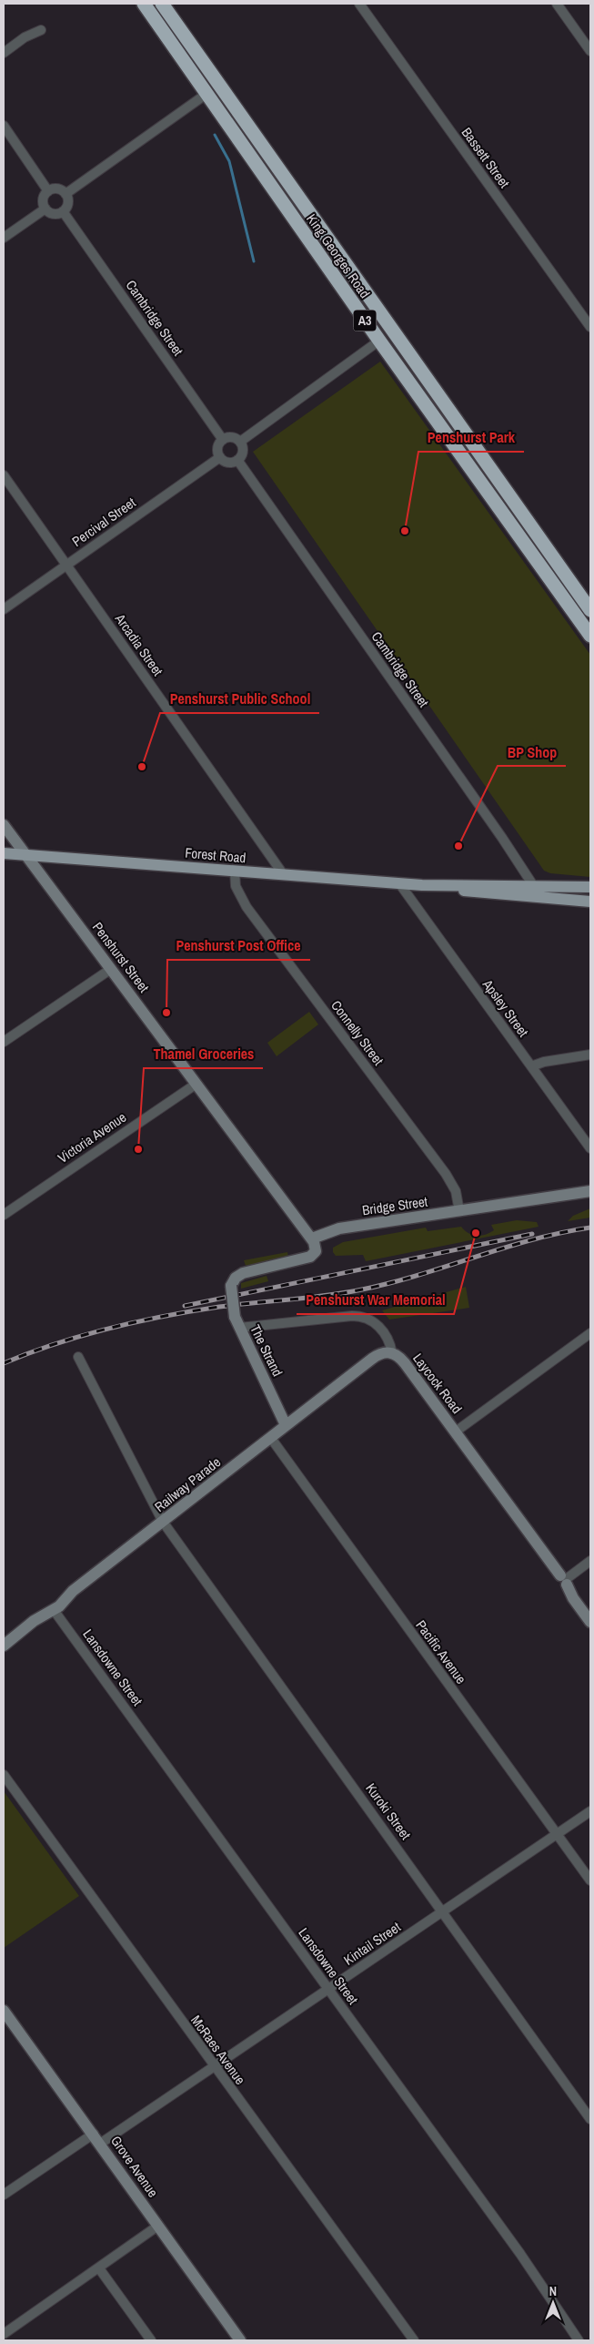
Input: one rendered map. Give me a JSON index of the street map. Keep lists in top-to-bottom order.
{
  "streets": {
    "highway": ["King Georges Road", "A3"],
    "main road": ["Forest Road"],
    "street": [
      "Bassett Street",
      "Cambridge Street",
      "Percival Street",
      "Arcadia Street",
      "Penshurst Street",
      "Apsley Street",
      "Connelly Street",
      "Victoria Avenue",
      "Bridge Street",
      "The Strand",
      "Laycock Road",
      "Railway Parade",
      "Pacific Avenue",
      "Lansdowne Street",
      "Kuroki Street",
      "Kintail Street",
      "McRaes Avenue",
      "Grove Avenue"
    ]
  },
  "crossings": [
    ["Cambridge Street", "Percival Street"],
    ["Cambridge Street", "Forest Road"],
    ["Percival Street", "Arcadia Street"],
    ["Arcadia Street", "Forest Road"],
    ["Forest Road", "Penshurst Street"],
    ["Forest Road", "Apsley Street"],
    ["Forest Road", "Connelly Street"],
    ["Penshurst Street", "Victoria Avenue"],
    ["Penshurst Street", "Bridge Street"],
    ["Penshurst Street", "The Strand"],
    ["Connelly Street", "Bridge Street"],
    ["Bridge Street", "The Strand"],
    ["The Strand", "Laycock Road"],
    ["The Strand", "Railway Parade"],
    ["Laycock Road", "Railway Parade"],
    ["Railway Parade", "Pacific Avenue"],
    ["Railway Parade", "Lansdowne Street"],
    ["Railway Parade", "Kuroki Street"],
    ["Pacific Avenue", "Kintail Street"],
    ["Lansdowne Street", "Kintail Street"],
    ["Kuroki Street", "Kintail Street"],
    ["Kintail Street", "McRaes Avenue"],
    ["Kintail Street", "Grove Avenue"]
  ],
  "places": [
    "Penshurst Park",
    "Penshurst Public School",
    "BP Shop",
    "Penshurst Post Office",
    "Thamel Groceries",
    "Penshurst War Memorial"
  ],
  "north": "top"
}
